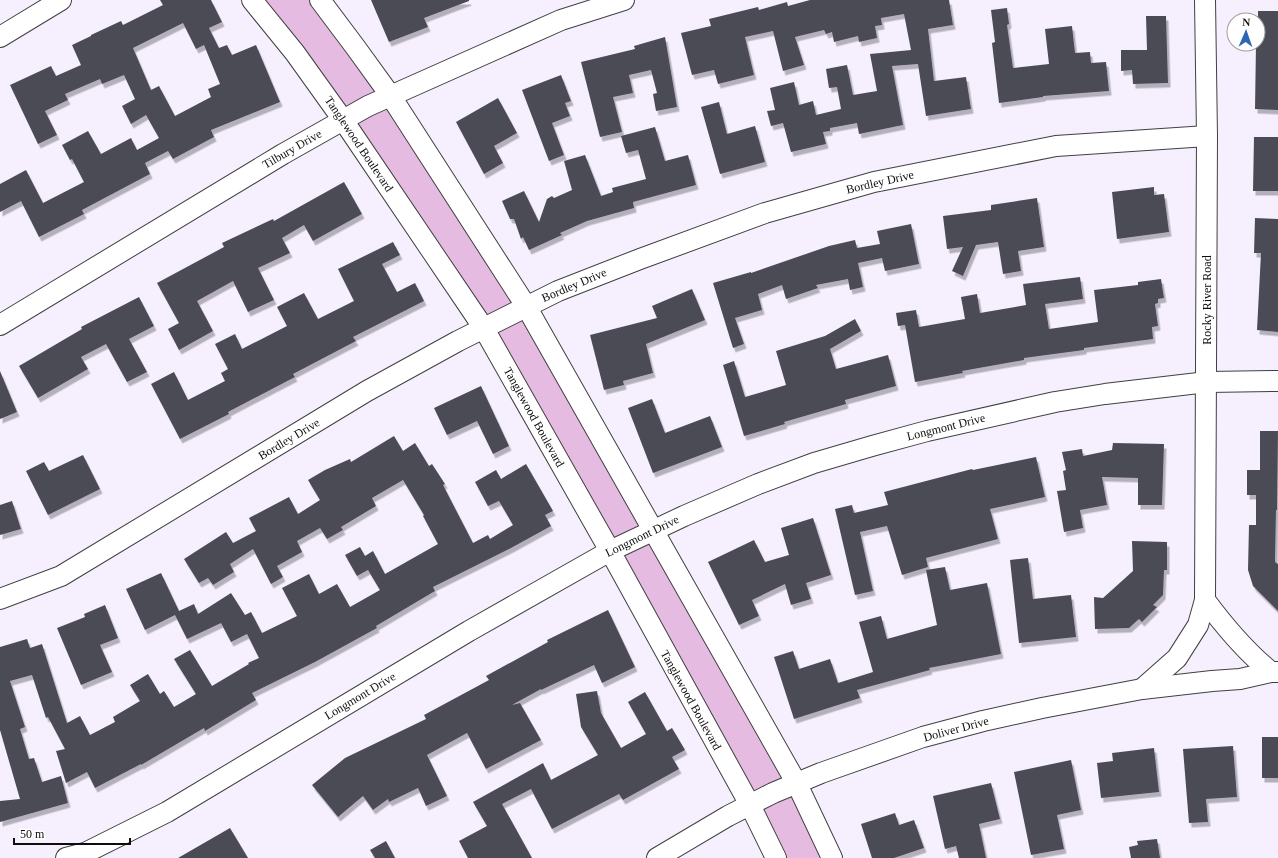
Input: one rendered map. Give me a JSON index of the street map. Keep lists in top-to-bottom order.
{
  "streets": {
    "street": [
      "Tanglewood Boulevard",
      "Tilbury Drive",
      "Bordley Drive",
      "Rocky River Road",
      "Longmont Drive",
      "Doliver Drive"
    ]
  },
  "crossings": [
    ["Tanglewood Boulevard", "Tilbury Drive"],
    ["Tanglewood Boulevard", "Bordley Drive"],
    ["Tanglewood Boulevard", "Longmont Drive"],
    ["Tanglewood Boulevard", "Doliver Drive"],
    ["Bordley Drive", "Rocky River Road"],
    ["Rocky River Road", "Longmont Drive"],
    ["Rocky River Road", "Doliver Drive"]
  ],
  "scale_bar": "50 m",
  "north": "top"
}
